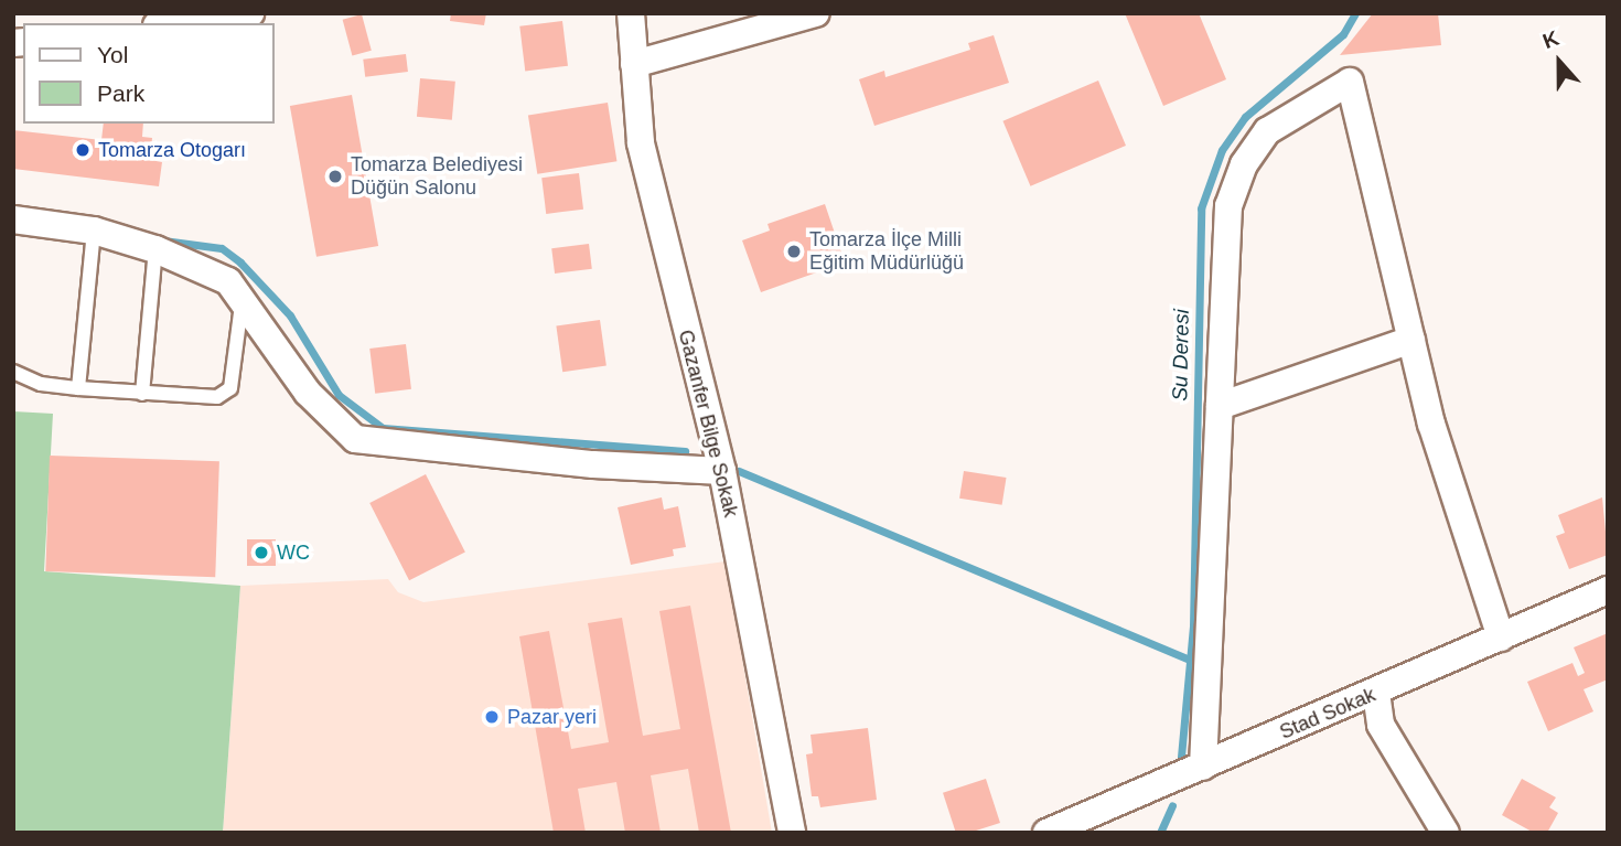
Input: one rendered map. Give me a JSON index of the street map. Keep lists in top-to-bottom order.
{
  "streets": {
    "street": ["Gazanfer Bilge Sokak", "Stad Sokak"]
  },
  "water": ["Su Deresi"],
  "places": [
    "Tomarza Otogarı",
    "Tomarza Belediyesi Düğün Salonu",
    "Tomarza İlçe Milli Eğitim Müdürlüğü",
    "WC",
    "Pazar yeri"
  ],
  "legend": ["Yol", "Park"],
  "north": "top"
}
